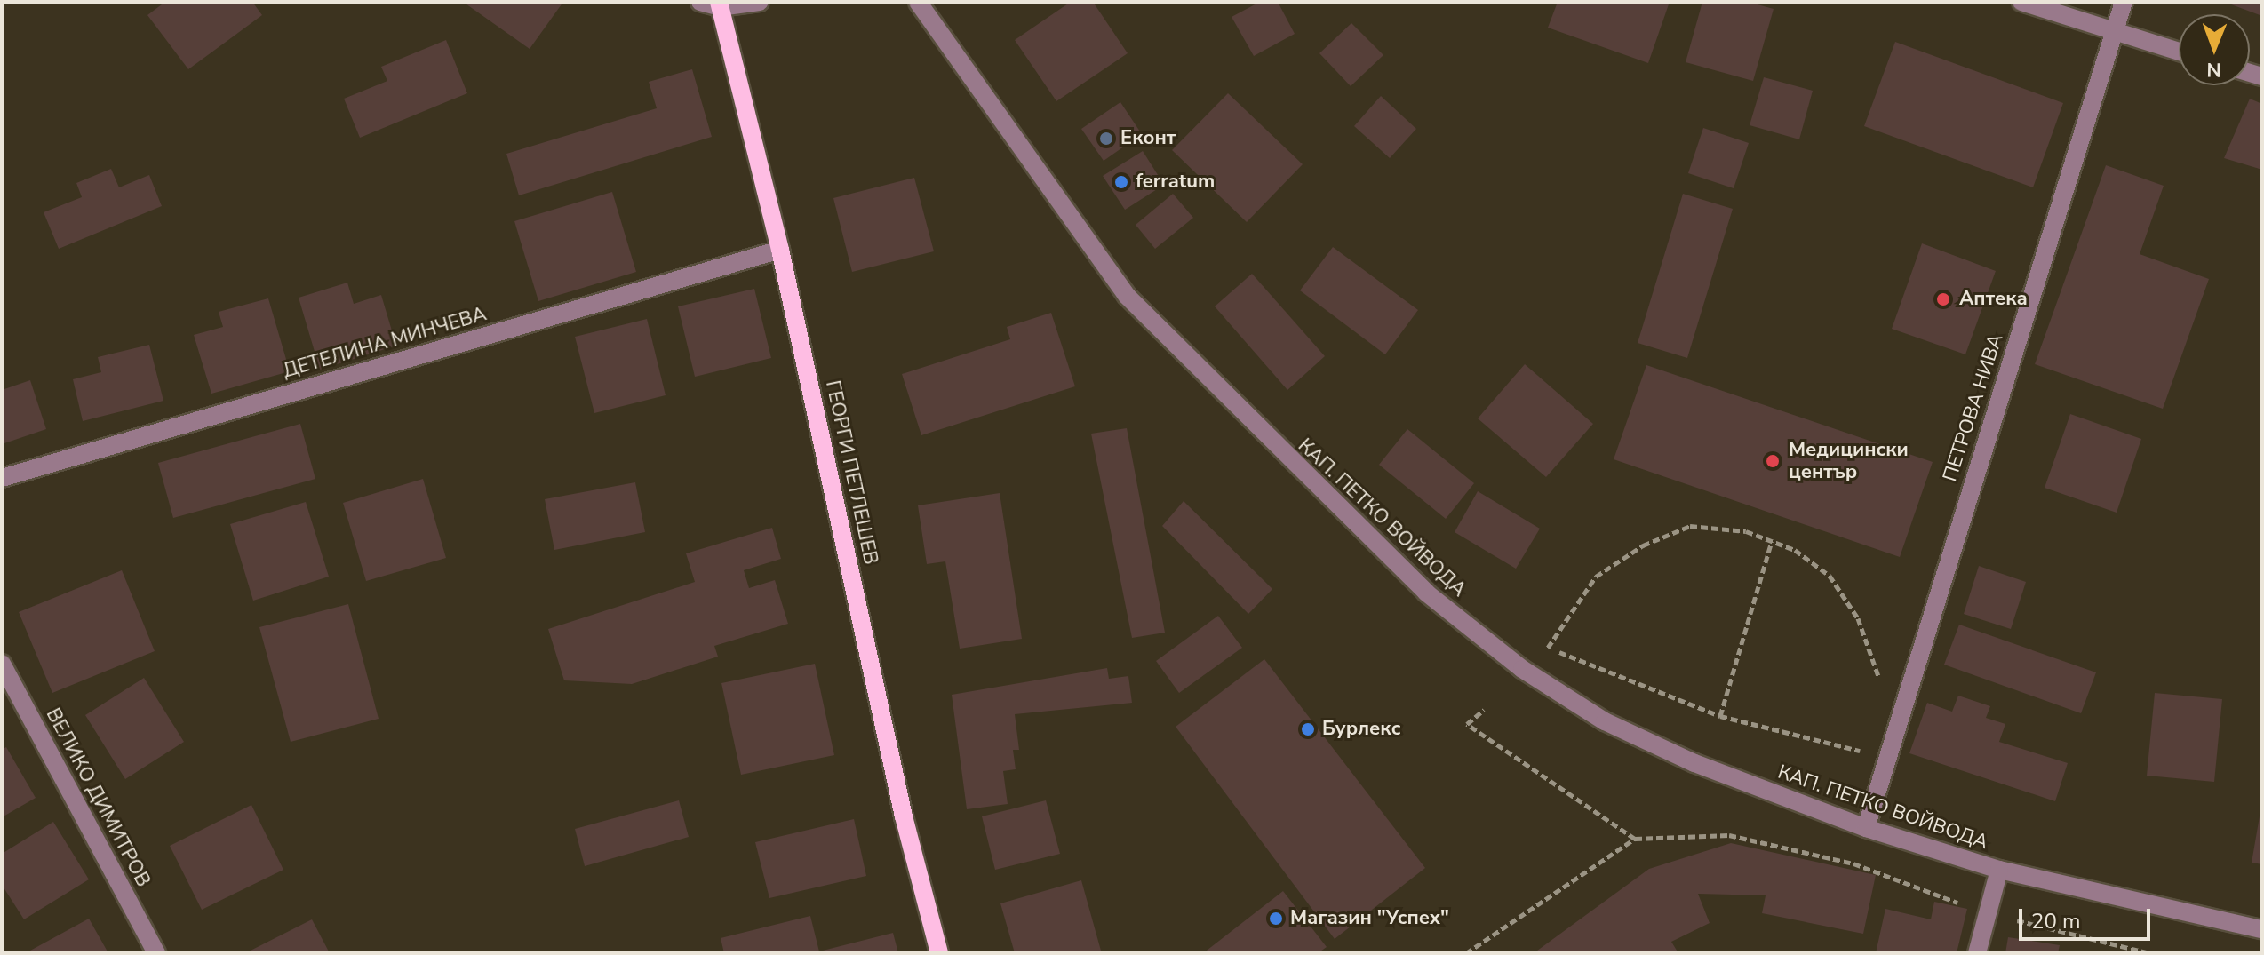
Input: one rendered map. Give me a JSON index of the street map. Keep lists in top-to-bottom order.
{
  "streets": {
    "main road": ["ГЕОРГИ ПЕТЛЕШЕВ"],
    "street": [
      "ДЕТЕЛИНА МИНЧЕВА",
      "ПЕТРОВА НИВА",
      "КАП. ПЕТКО ВОЙВОДА",
      "ВЕЛИКО ДИМИТРОВ"
    ]
  },
  "crossings": [
    ["ДЕТЕЛИНА МИНЧЕВА", "ГЕОРГИ ПЕТЛЕШЕВ"],
    ["ПЕТРОВА НИВА", "КАП. ПЕТКО ВОЙВОДА"]
  ],
  "places": [
    "Еконт",
    "ferratum",
    "Аптека",
    "Медицински център",
    "Бурлекс",
    "Магазин \"Успех\""
  ],
  "scale_bar": "20 m",
  "north": "bottom"
}
